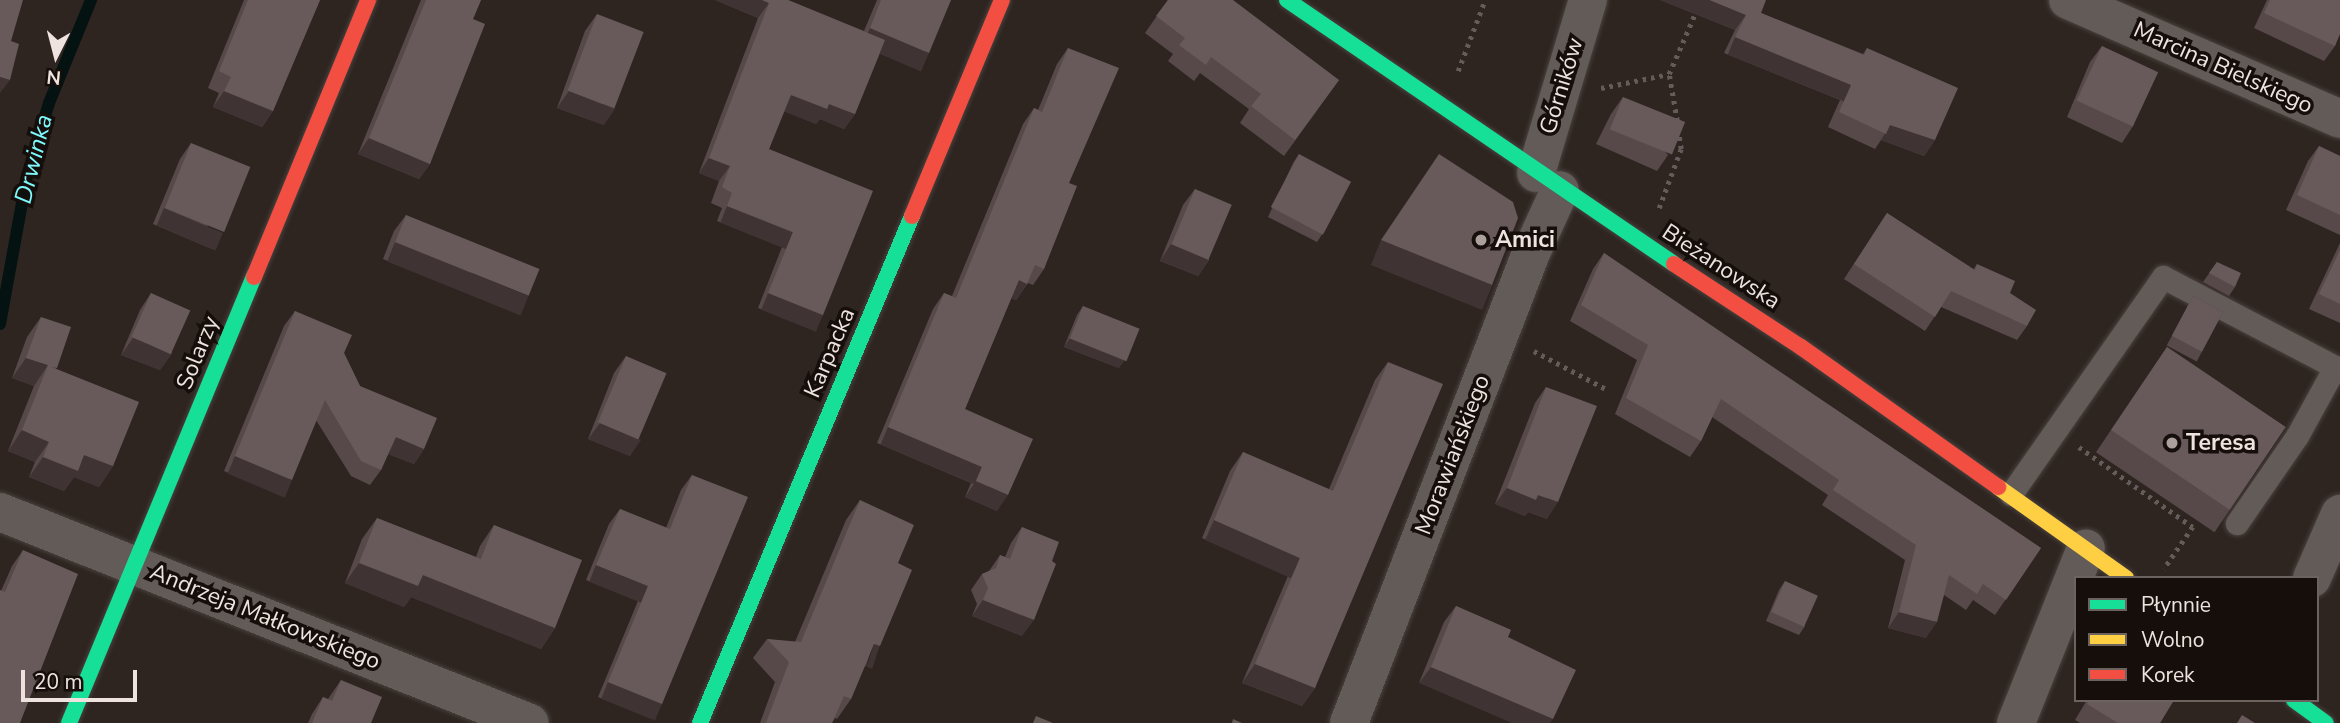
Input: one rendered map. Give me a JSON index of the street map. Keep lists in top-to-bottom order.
{
  "streets": {
    "street": [
      "Marcina Bielskiego",
      "Górników",
      "Bieżanowska",
      "Solarzy",
      "Karpacka",
      "Morawiańskiego",
      "Andrzeja Małkowskiego"
    ]
  },
  "crossings": [
    ["Górników", "Bieżanowska"],
    ["Górników", "Morawiańskiego"],
    ["Bieżanowska", "Morawiańskiego"],
    ["Solarzy", "Andrzeja Małkowskiego"]
  ],
  "water": ["Drwinka"],
  "places": ["Amici", "Teresa"],
  "legend": ["Płynnie", "Wolno", "Korek"],
  "scale_bar": "20 m",
  "north": "bottom"
}
